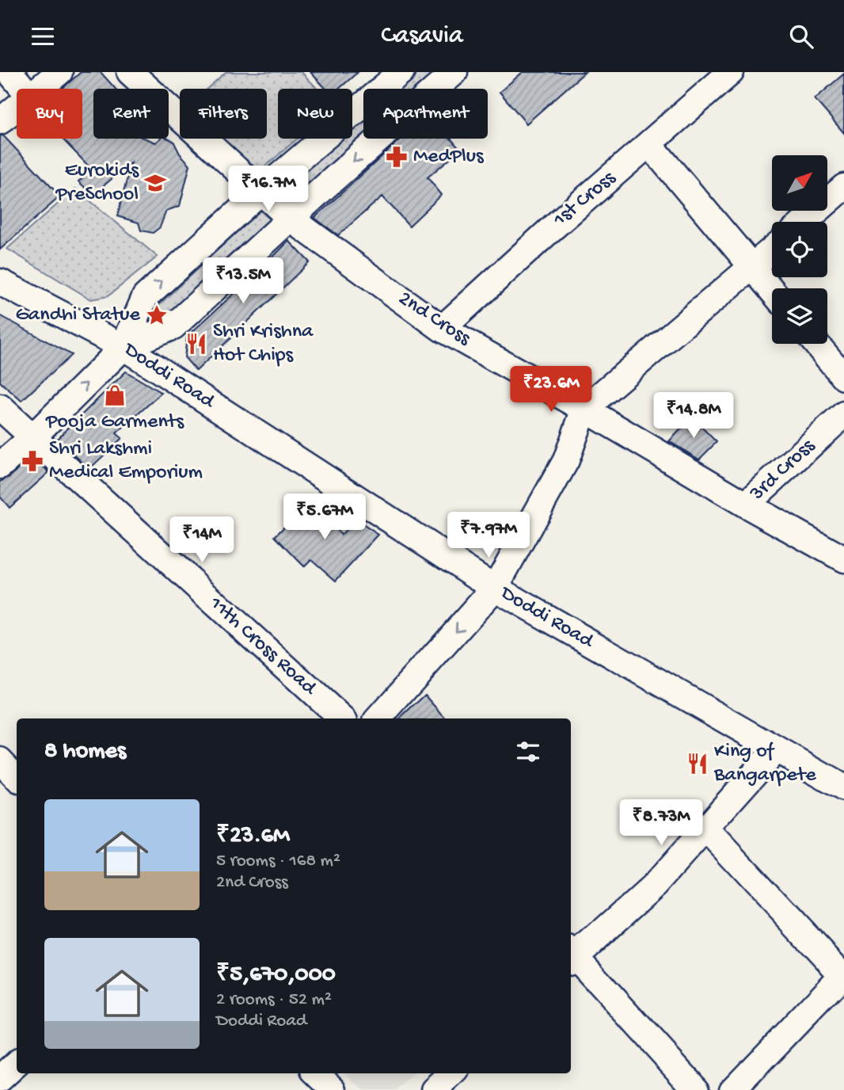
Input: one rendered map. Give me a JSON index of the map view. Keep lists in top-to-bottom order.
{
  "streets": {
    "street": [
      "1st Cross",
      "2nd Cross",
      "Doddi Road",
      "3rd Cross",
      "11th Cross Road"
    ]
  },
  "crossings": [
    ["1st Cross", "2nd Cross"],
    ["2nd Cross", "3rd Cross"]
  ],
  "places": {
    "pharmacy": ["MedPlus", "Shri Lakshmi Medical Emporium"],
    "school or university": ["Eurokids PreSchool"],
    "place": ["Gandhi Statue"],
    "restaurant": ["Shri Krishna Hot Chips", "King of Bangarpete"],
    "shop": ["Pooja Garments"]
  },
  "north": "top right",
  "page": {
    "header": "Casavia",
    "chip": [
      "Buy",
      "Rent",
      "Filters",
      "New",
      "Apartment"
    ],
    "price": [
      "₹16.7M",
      "₹13.5M",
      "₹23.6M",
      "₹14.8M",
      "₹5.67M",
      "₹7.97M",
      "₹14M",
      "₹8.73M"
    ],
    "heading": "8 homes",
    "list": [
      {
        "name": "₹23.6M",
        "note": "5 rooms · 168 m² · 2nd Cross"
      },
      {
        "name": "₹5,670,000",
        "note": "2 rooms · 52 m² · Doddi Road"
      }
    ]
  }
}
